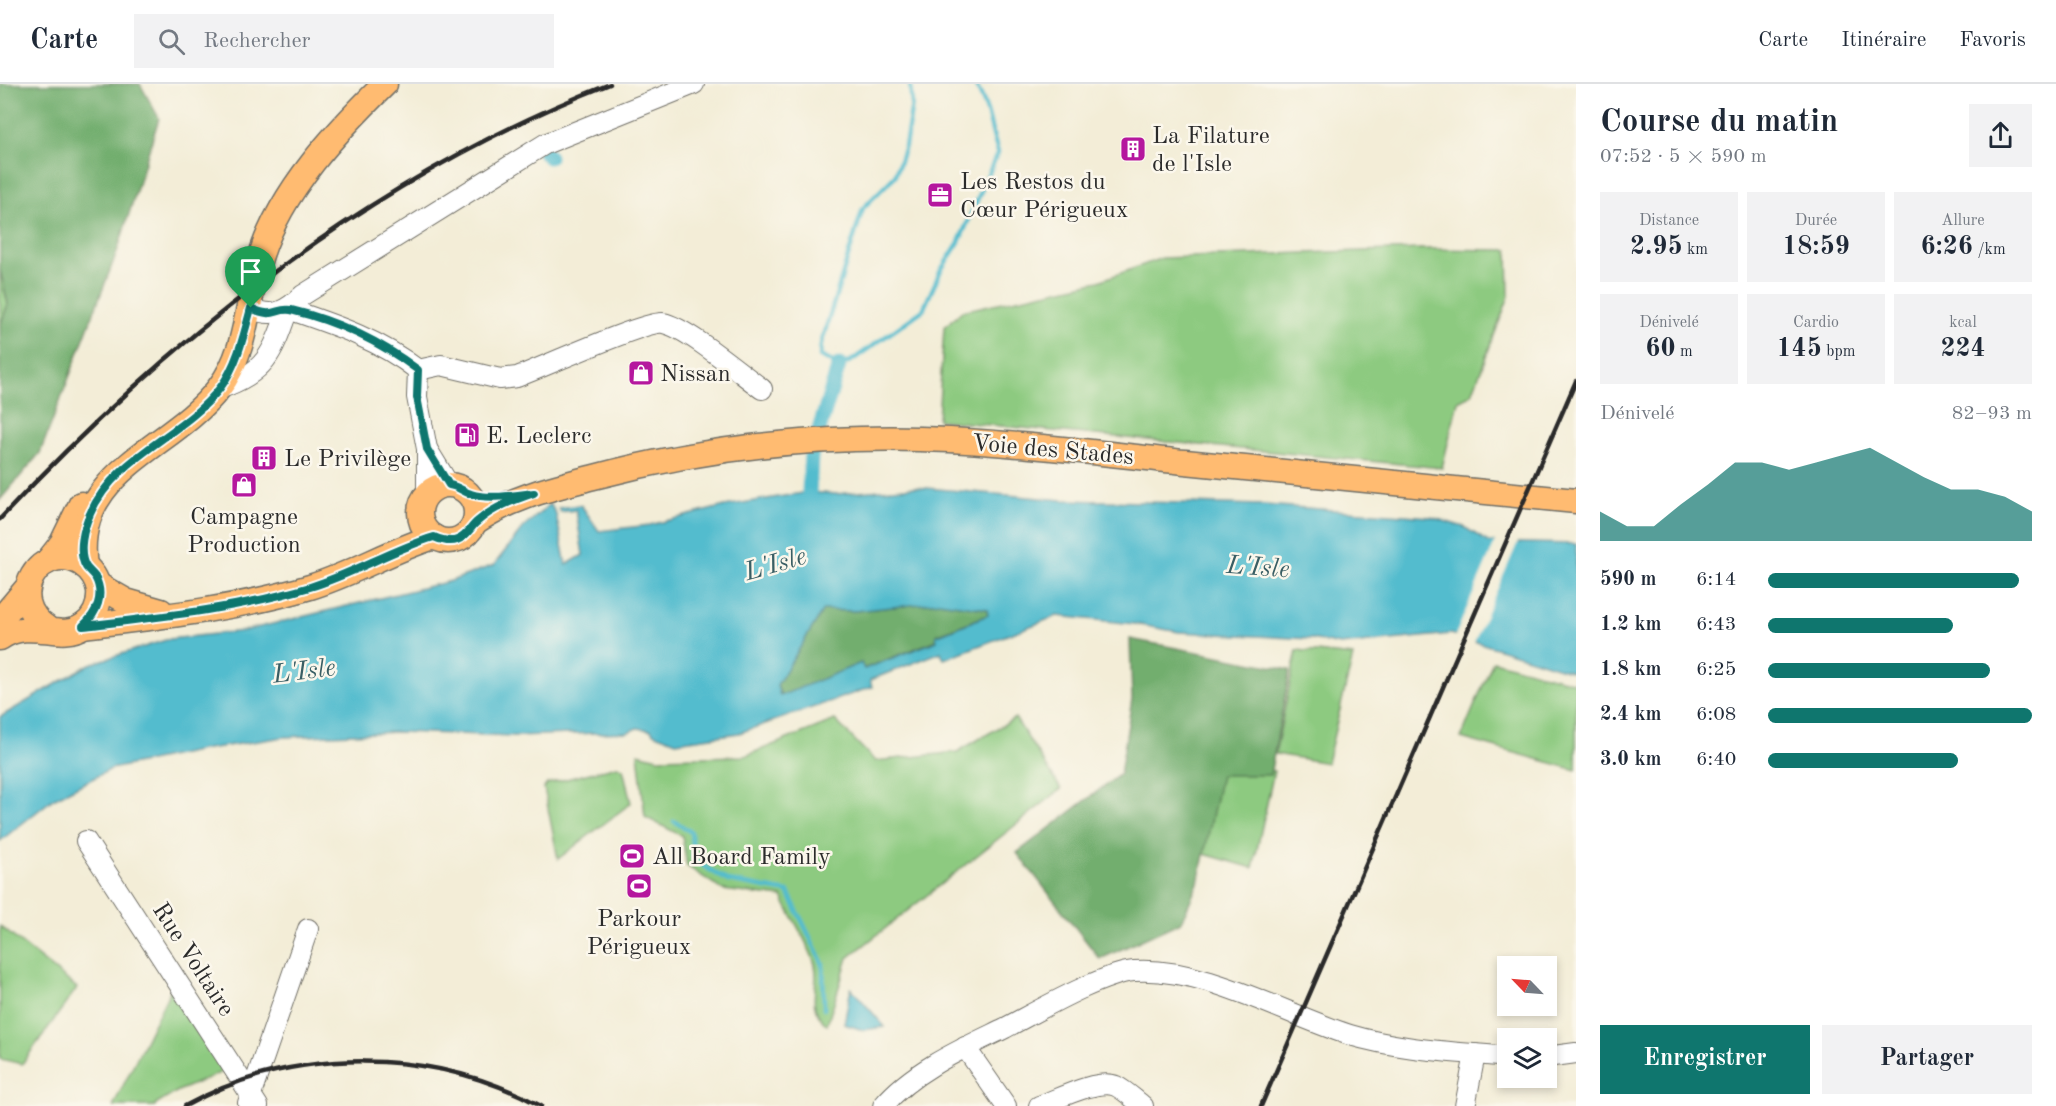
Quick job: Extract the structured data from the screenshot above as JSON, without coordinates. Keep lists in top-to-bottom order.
{
  "streets": {
    "main road": ["Voie des Stades"],
    "street": ["Rue Voltaire"]
  },
  "water": ["L'Isle"],
  "places": {
    "building": ["La Filature de l'Isle", "Le Privilège"],
    "office": ["Les Restos du Cœur Périgueux"],
    "shop": ["Nissan", "Campagne Production"],
    "fuel station": ["E. Leclerc"],
    "sports": ["All Board Family", "Parkour Périgueux"]
  },
  "north": "top left",
  "page": {
    "header": "Carte",
    "search": "Rechercher",
    "nav": ["Carte", "Itinéraire", "Favoris"],
    "heading": ["Course du matin", "07:52 · 5 × 590 m"],
    "stats": [
      ["Distance", "2.95 km"],
      ["Durée", "18:59"],
      ["Allure", "6:26 /km"],
      ["Dénivelé", "60 m"],
      ["Cardio", "145 bpm"],
      ["kcal", "224"]
    ],
    "chart": ["Dénivelé", "82–93 m"],
    "list": [
      {
        "name": "590 m",
        "note": "6:14"
      },
      {
        "name": "1.2 km",
        "note": "6:43"
      },
      {
        "name": "1.8 km",
        "note": "6:25"
      },
      {
        "name": "2.4 km",
        "note": "6:08"
      },
      {
        "name": "3.0 km",
        "note": "6:40"
      }
    ],
    "buttons": ["Enregistrer", "Partager"]
  }
}
